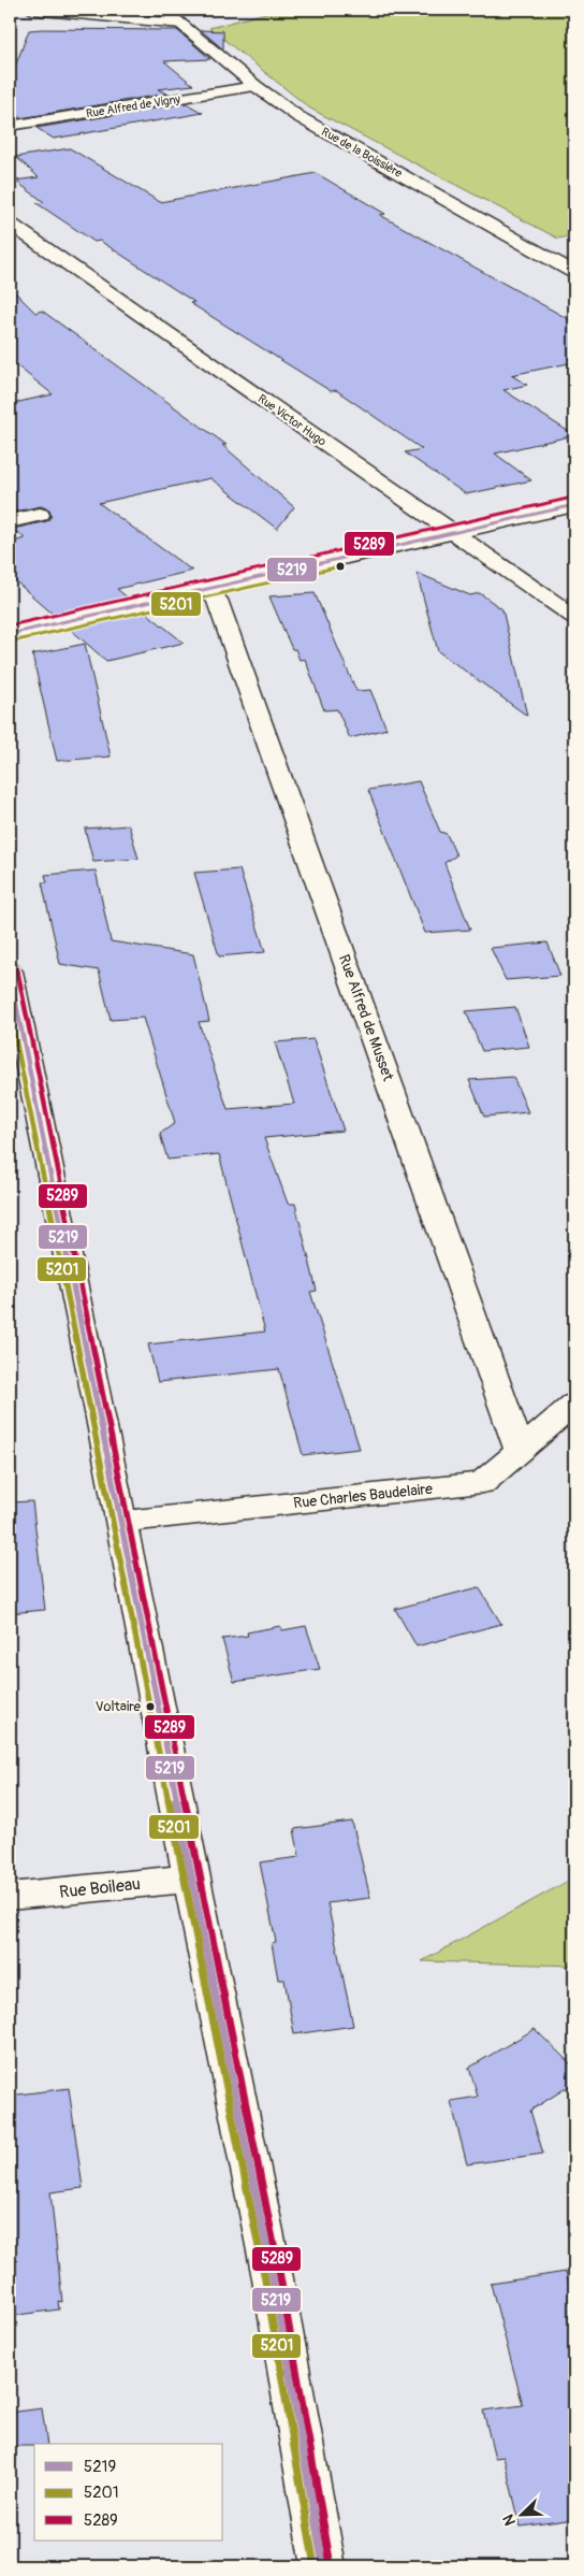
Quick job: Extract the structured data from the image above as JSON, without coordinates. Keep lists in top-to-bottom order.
{
  "streets": {
    "street": [
      "Rue Alfred de Vigny",
      "Rue de la Boissière",
      "Rue Victor Hugo",
      "Rue Alfred de Musset",
      "Rue Charles Baudelaire",
      "Rue Boileau"
    ]
  },
  "crossings": [
    ["Rue Alfred de Vigny", "Rue de la Boissière"],
    ["Rue Alfred de Musset", "Rue Charles Baudelaire"]
  ],
  "places": ["Voltaire"],
  "lines": ["transit line 5289", "transit line 5219", "transit line 5201"],
  "legend": ["5219", "5201", "5289"],
  "north": "bottom left"
}
